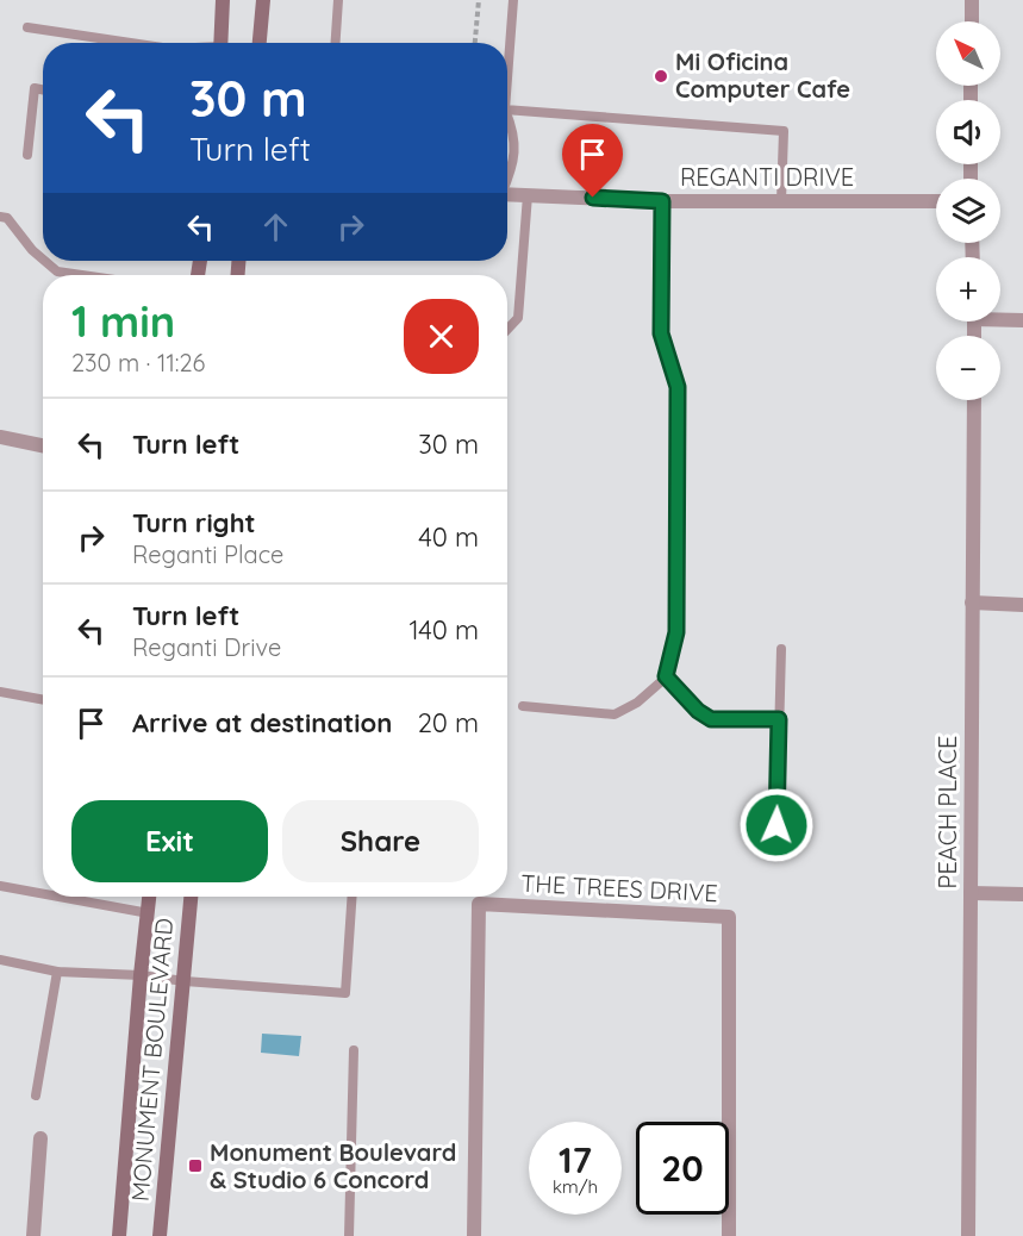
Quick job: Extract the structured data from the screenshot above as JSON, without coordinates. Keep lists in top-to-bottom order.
{
  "streets": {
    "main road": ["MONUMENT BOULEVARD"],
    "street": ["REGANTI DRIVE", "PEACH PLACE", "THE TREES DRIVE"]
  },
  "places": {
    "other": ["Mi Oficina Computer Cafe"],
    "transit": ["Monument Boulevard & Studio 6 Concord"]
  },
  "north": "top left",
  "page": {
    "map_buttons": ["+", "−"],
    "turn": ["30 m", "Turn left"],
    "heading": ["1 min", "230 m · 11:26"],
    "list": [
      {
        "name": "Turn left",
        "value": "30 m"
      },
      {
        "name": "Turn right",
        "note": "Reganti Place",
        "value": "40 m"
      },
      {
        "name": "Turn left",
        "note": "Reganti Drive",
        "value": "140 m"
      },
      {
        "name": "Arrive at destination",
        "value": "20 m"
      }
    ],
    "buttons": ["Exit", "Share"],
    "speed": "17 km/h",
    "limit": "20"
  }
}
